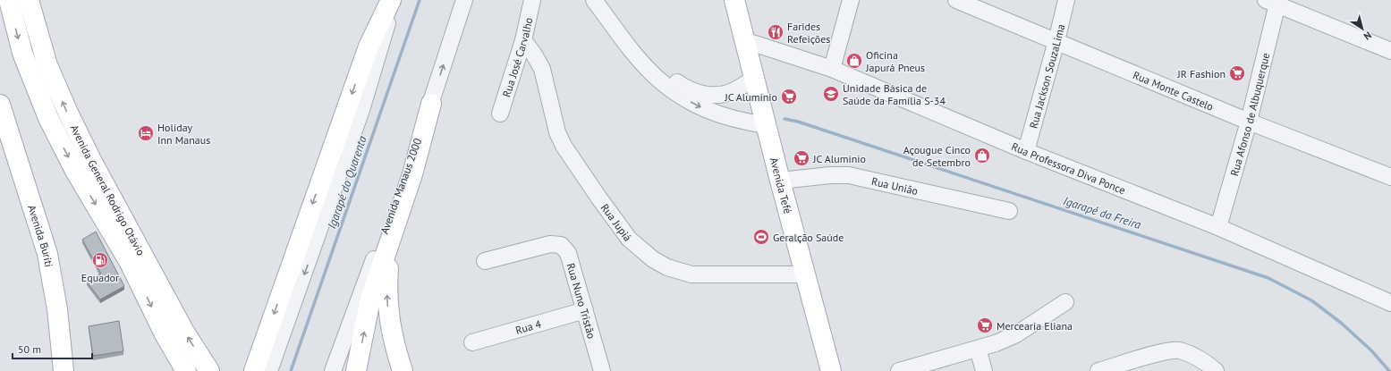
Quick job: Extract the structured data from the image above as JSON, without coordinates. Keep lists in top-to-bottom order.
{
  "streets": {
    "main road": ["Avenida Tefé", "Avenida General Rodrigo Otávio", "Avenida Buriti"],
    "street": [
      "Rua José Carvalho",
      "Rua Jackson SouzaLima",
      "Rua Monte Castelo",
      "Rua Afonso de Albuquerque",
      "Rua Professora Diva Ponce",
      "Rua União",
      "Rua Jupiá",
      "Rua Nuno Tristão",
      "Rua 4"
    ]
  },
  "crossings": [
    ["Rua José Carvalho", "Rua Jupiá"],
    ["Rua Jackson SouzaLima", "Rua Monte Castelo"],
    ["Rua Jackson SouzaLima", "Rua Professora Diva Ponce"],
    ["Rua Monte Castelo", "Rua Afonso de Albuquerque"],
    ["Rua Afonso de Albuquerque", "Rua Professora Diva Ponce"],
    ["Rua Professora Diva Ponce", "Avenida Tefé"],
    ["Rua União", "Avenida Tefé"],
    ["Avenida Tefé", "Rua Jupiá"],
    ["Rua Nuno Tristão", "Rua 4"]
  ],
  "water": ["Igarapé do Quarenta", "Igarapé da Freira"],
  "places": {
    "restaurant": ["Farides Refeições"],
    "shop": ["Oficina Japurá Pneus", "Açougue Cinco de Setembro"],
    "supermarket": [
      "JR Fashion",
      "JC Alumínio",
      "JC Aluminio",
      "Mercearia Eliana"
    ],
    "school or university": ["Unidade Básica de Saúde da Família S-34"],
    "hotel": ["Holiday Inn Manaus"],
    "sports": ["Geralção Saúde"],
    "fuel station": ["Equador"]
  },
  "scale_bar": "50 m",
  "north": "bottom right"
}
